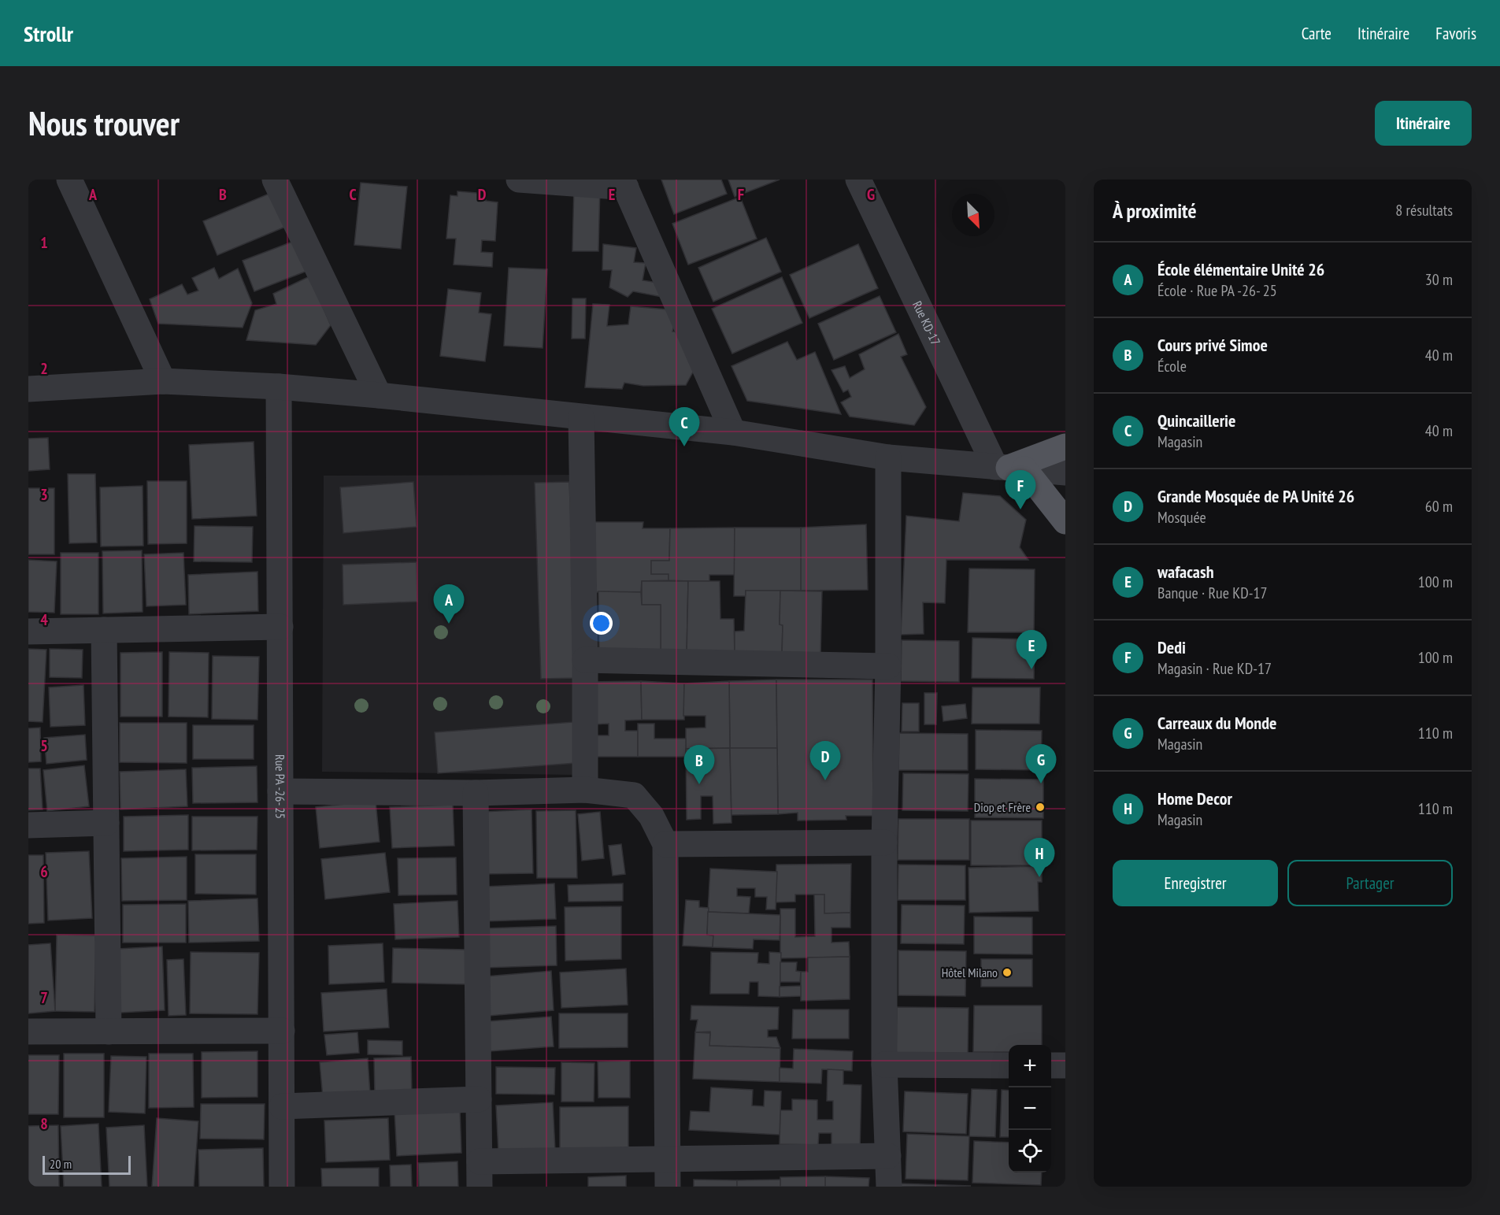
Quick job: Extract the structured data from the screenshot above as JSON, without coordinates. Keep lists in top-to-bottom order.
{
  "streets": {
    "street": ["Rue KD-17", "Rue PA -26- 25"]
  },
  "places": ["Diop et Frère", "Hôtel Milano"],
  "scale_bar": "20 m",
  "north": "bottom right",
  "page": {
    "header": "Strollr",
    "nav": ["Carte", "Itinéraire", "Favoris"],
    "buttons": [
      "Itinéraire",
      ["Enregistrer", "Partager"]
    ],
    "title": "Nous trouver",
    "heading": ["À proximité", "8 résultats"],
    "list": [
      {
        "mark": "A",
        "name": "École élémentaire Unité 26",
        "note": "École · Rue PA -26- 25",
        "value": "30 m"
      },
      {
        "mark": "B",
        "name": "Cours privé Simoe",
        "note": "École",
        "value": "40 m"
      },
      {
        "mark": "C",
        "name": "Quincaillerie",
        "note": "Magasin",
        "value": "40 m"
      },
      {
        "mark": "D",
        "name": "Grande Mosquée de PA Unité 26",
        "note": "Mosquée",
        "value": "60 m"
      },
      {
        "mark": "E",
        "name": "wafacash",
        "note": "Banque · Rue KD-17",
        "value": "100 m"
      },
      {
        "mark": "F",
        "name": "Dedi",
        "note": "Magasin · Rue KD-17",
        "value": "100 m"
      },
      {
        "mark": "G",
        "name": "Carreaux du Monde",
        "note": "Magasin",
        "value": "110 m"
      },
      {
        "mark": "H",
        "name": "Home Decor",
        "note": "Magasin",
        "value": "110 m"
      }
    ],
    "pins": [
      "C",
      "F",
      "A",
      "E",
      "D",
      "G",
      "B",
      "H"
    ],
    "map_buttons": ["+", "−"],
    "scale": "20 m"
  },
  "grid": {
    "columns": [
      "A",
      "B",
      "C",
      "D",
      "E",
      "F",
      "G"
    ],
    "rows": [
      "1",
      "2",
      "3",
      "4",
      "5",
      "6",
      "7",
      "8"
    ]
  }
}
